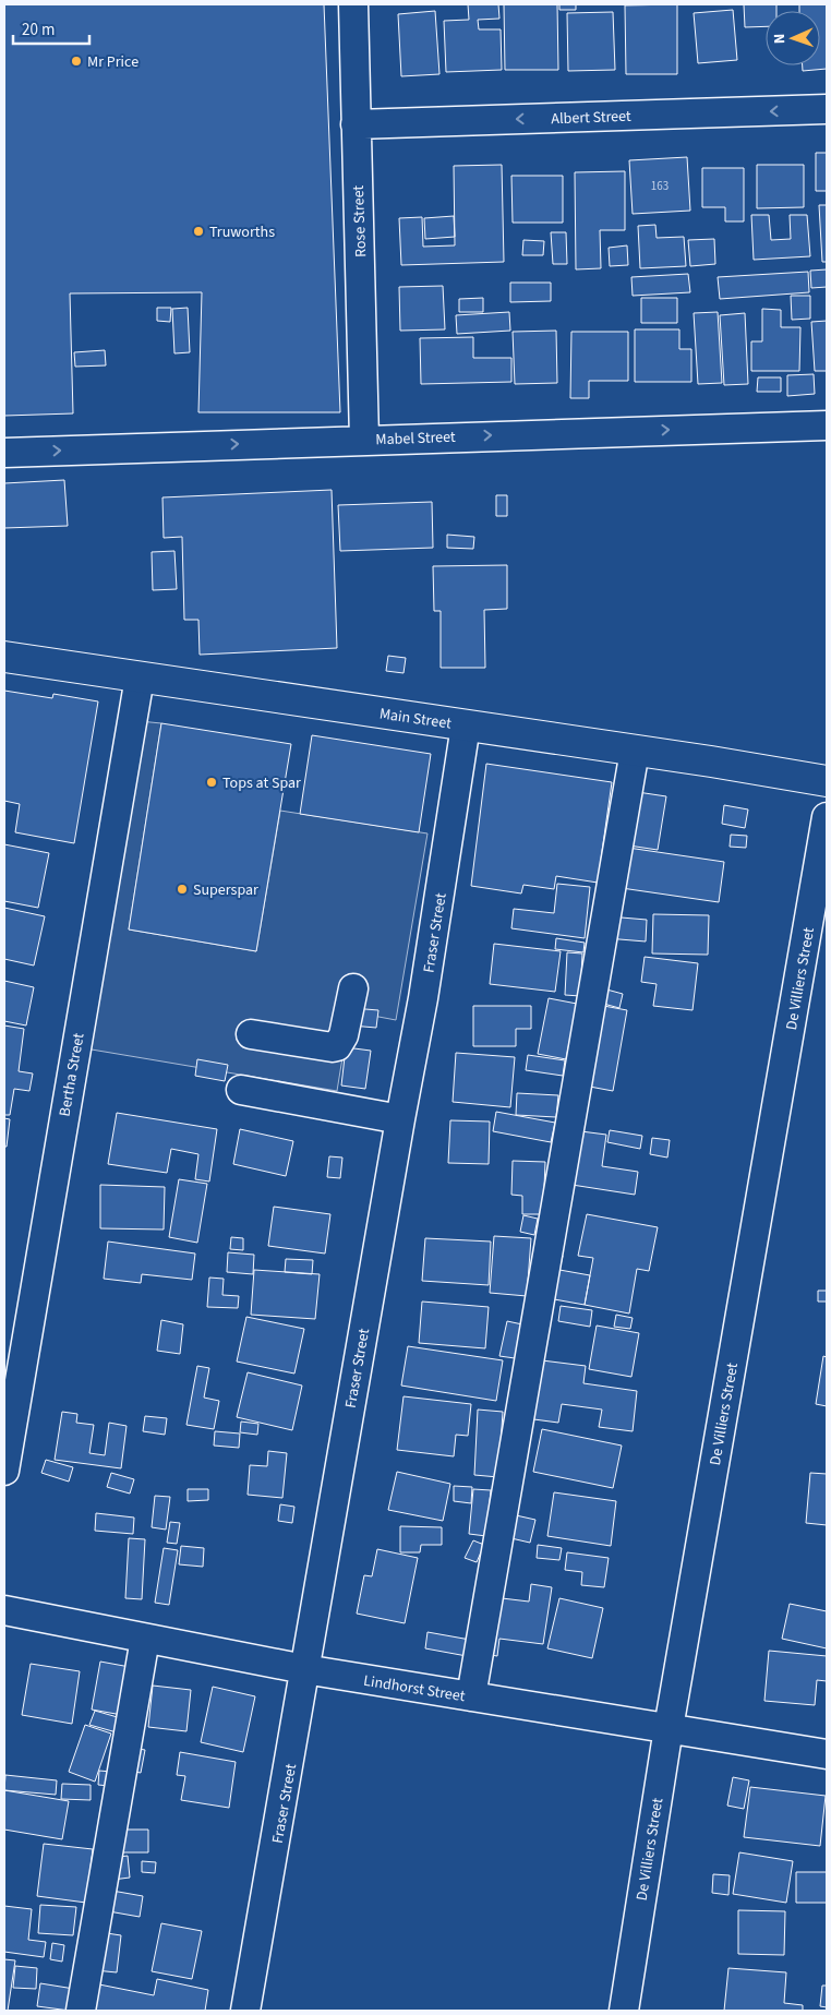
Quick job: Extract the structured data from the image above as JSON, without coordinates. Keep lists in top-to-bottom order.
{
  "streets": {
    "main road": ["Main Street"],
    "street": [
      "Albert Street",
      "Rose Street",
      "Mabel Street",
      "Fraser Street",
      "De Villiers Street",
      "Bertha Street",
      "Lindhorst Street"
    ]
  },
  "crossings": [
    ["Albert Street", "Rose Street"],
    ["Rose Street", "Mabel Street"],
    ["Main Street", "Fraser Street"],
    ["Main Street", "Bertha Street"],
    ["Fraser Street", "Lindhorst Street"],
    ["De Villiers Street", "Lindhorst Street"]
  ],
  "one_way": ["Albert Street", "Mabel Street"],
  "places": [
    "Mr Price",
    "Truworths",
    "Tops at Spar",
    "Superspar"
  ],
  "house_numbers": ["163"],
  "scale_bar": "20 m",
  "north": "left"
}
